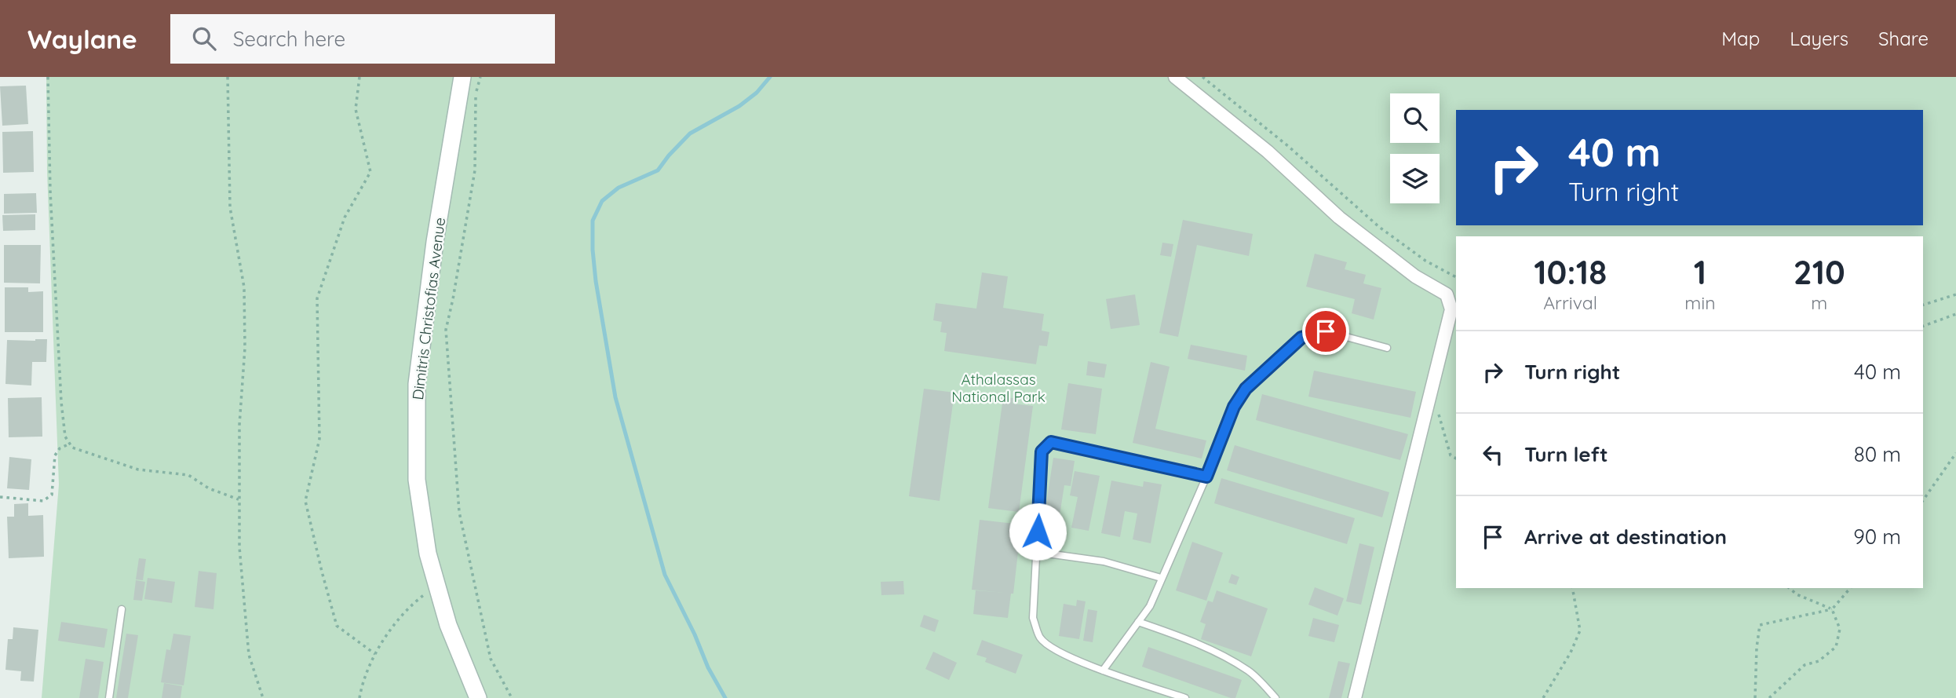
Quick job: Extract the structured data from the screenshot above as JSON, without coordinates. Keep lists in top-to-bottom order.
{
  "streets": {
    "main road": ["Dimitris Christofias Avenue"]
  },
  "parks": ["Athalassas National Park"],
  "page": {
    "header": "Waylane",
    "search": "Search here",
    "nav": ["Map", "Layers", "Share"],
    "turn": ["40 m", "Turn right"],
    "eta": [
      "10:18",
      "Arrival",
      "1",
      "min",
      "210",
      "m"
    ],
    "list": [
      {
        "name": "Turn right",
        "value": "40 m"
      },
      {
        "name": "Turn left",
        "value": "80 m"
      },
      {
        "name": "Arrive at destination",
        "value": "90 m"
      }
    ]
  }
}
